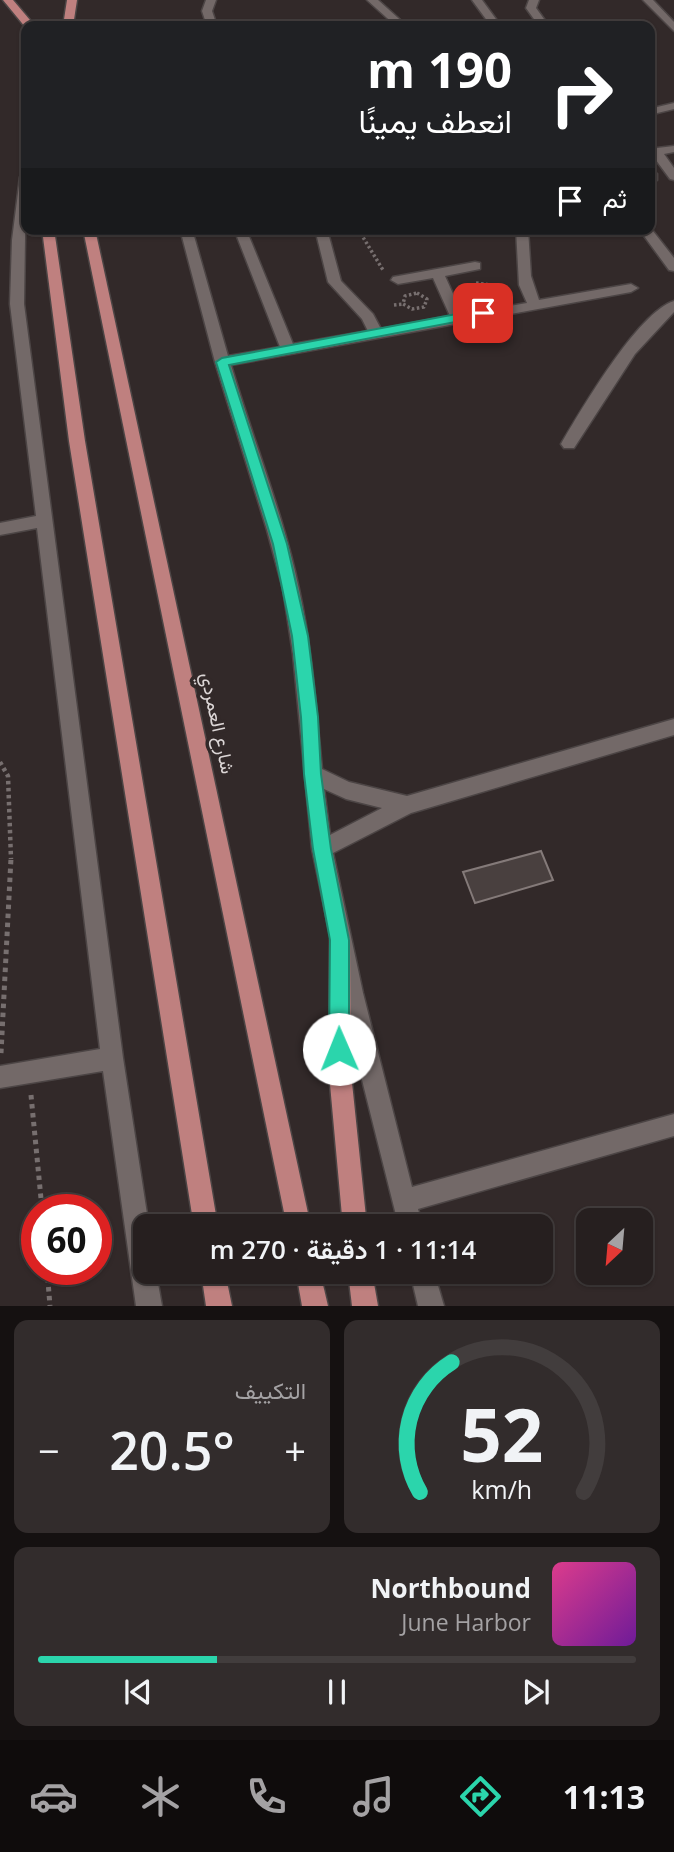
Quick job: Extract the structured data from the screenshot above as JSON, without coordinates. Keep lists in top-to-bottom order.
{
  "streets": {
    "main road": ["شارع العمردي"]
  },
  "north": "bottom left",
  "page": {
    "turn": ["190 m", "انعطف يمينًا"],
    "then": "ثم",
    "limit": "60",
    "trip": "11:14 · 1 دقيقة · 270 m",
    "tile": "التكييف",
    "heat": ["−", "20.5°", "+"],
    "song": ["Northbound", "June Harbor"],
    "tabs": "11:13",
    "gauge": ["52", "km/h"]
  }
}
